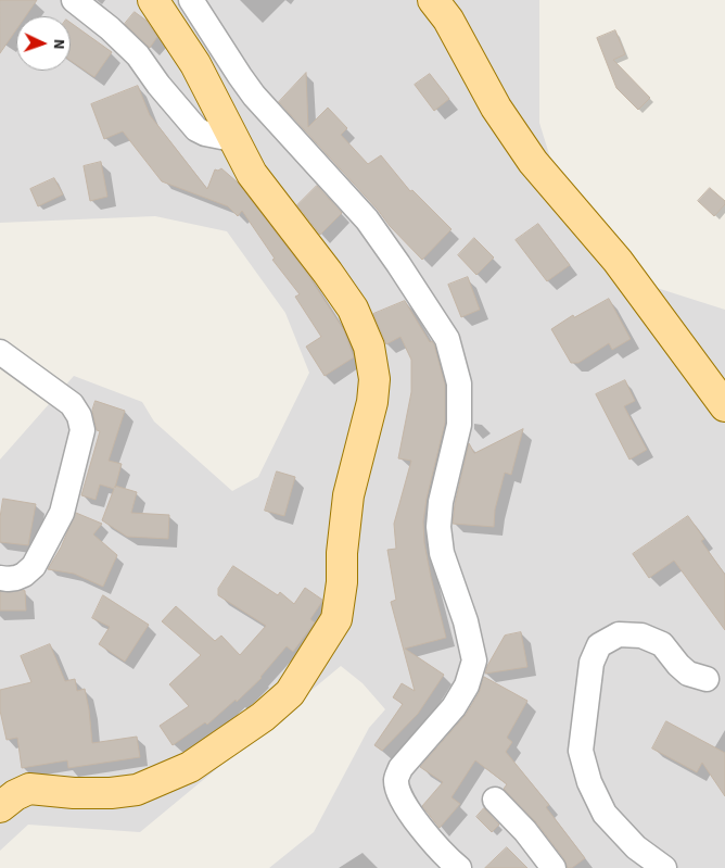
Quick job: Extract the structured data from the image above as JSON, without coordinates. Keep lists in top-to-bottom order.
{
  "north": "right"
}
